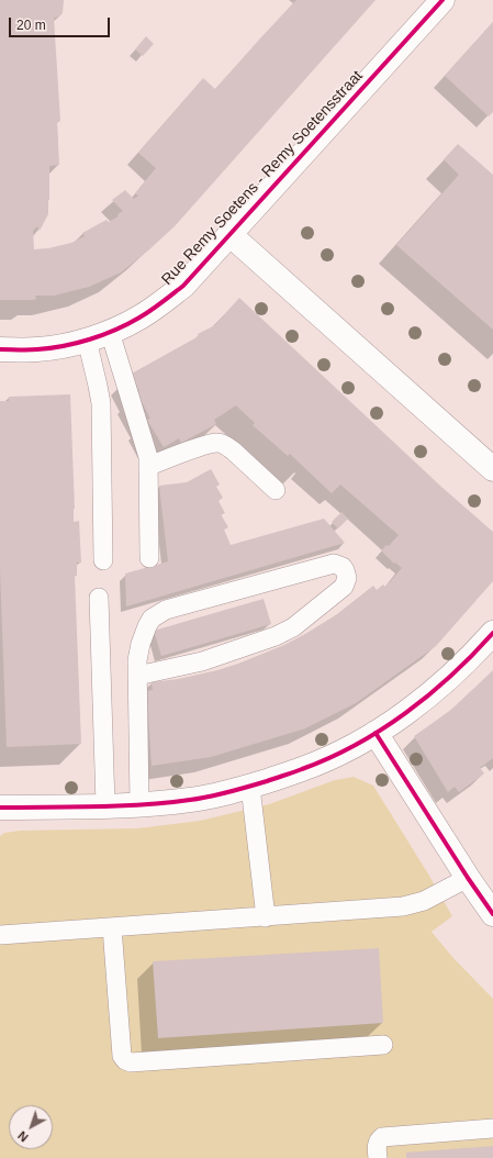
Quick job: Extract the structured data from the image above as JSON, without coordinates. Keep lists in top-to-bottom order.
{
  "streets": {
    "street": ["Rue Remy Soetens - Remy Soetensstraat"]
  },
  "scale_bar": "20 m",
  "north": "bottom left"
}
